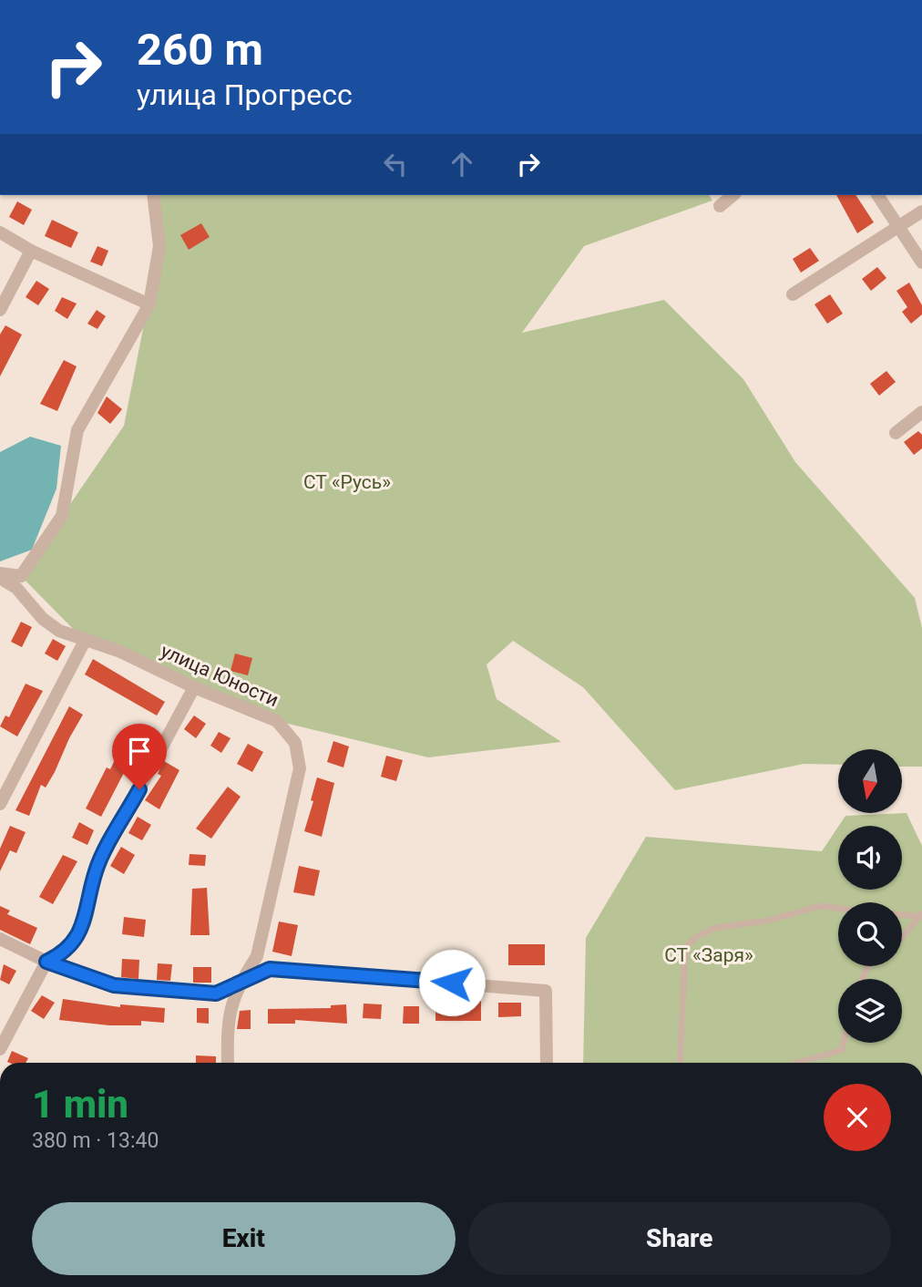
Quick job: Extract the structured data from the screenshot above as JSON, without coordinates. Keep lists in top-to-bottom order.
{
  "streets": {
    "street": ["улица Юности"]
  },
  "parks": ["СТ «Русь»", "СТ «Заря»"],
  "north": "bottom",
  "page": {
    "turn": ["260 m", "улица Прогресс"],
    "heading": ["1 min", "380 m · 13:40"],
    "buttons": ["Exit", "Share"]
  }
}
